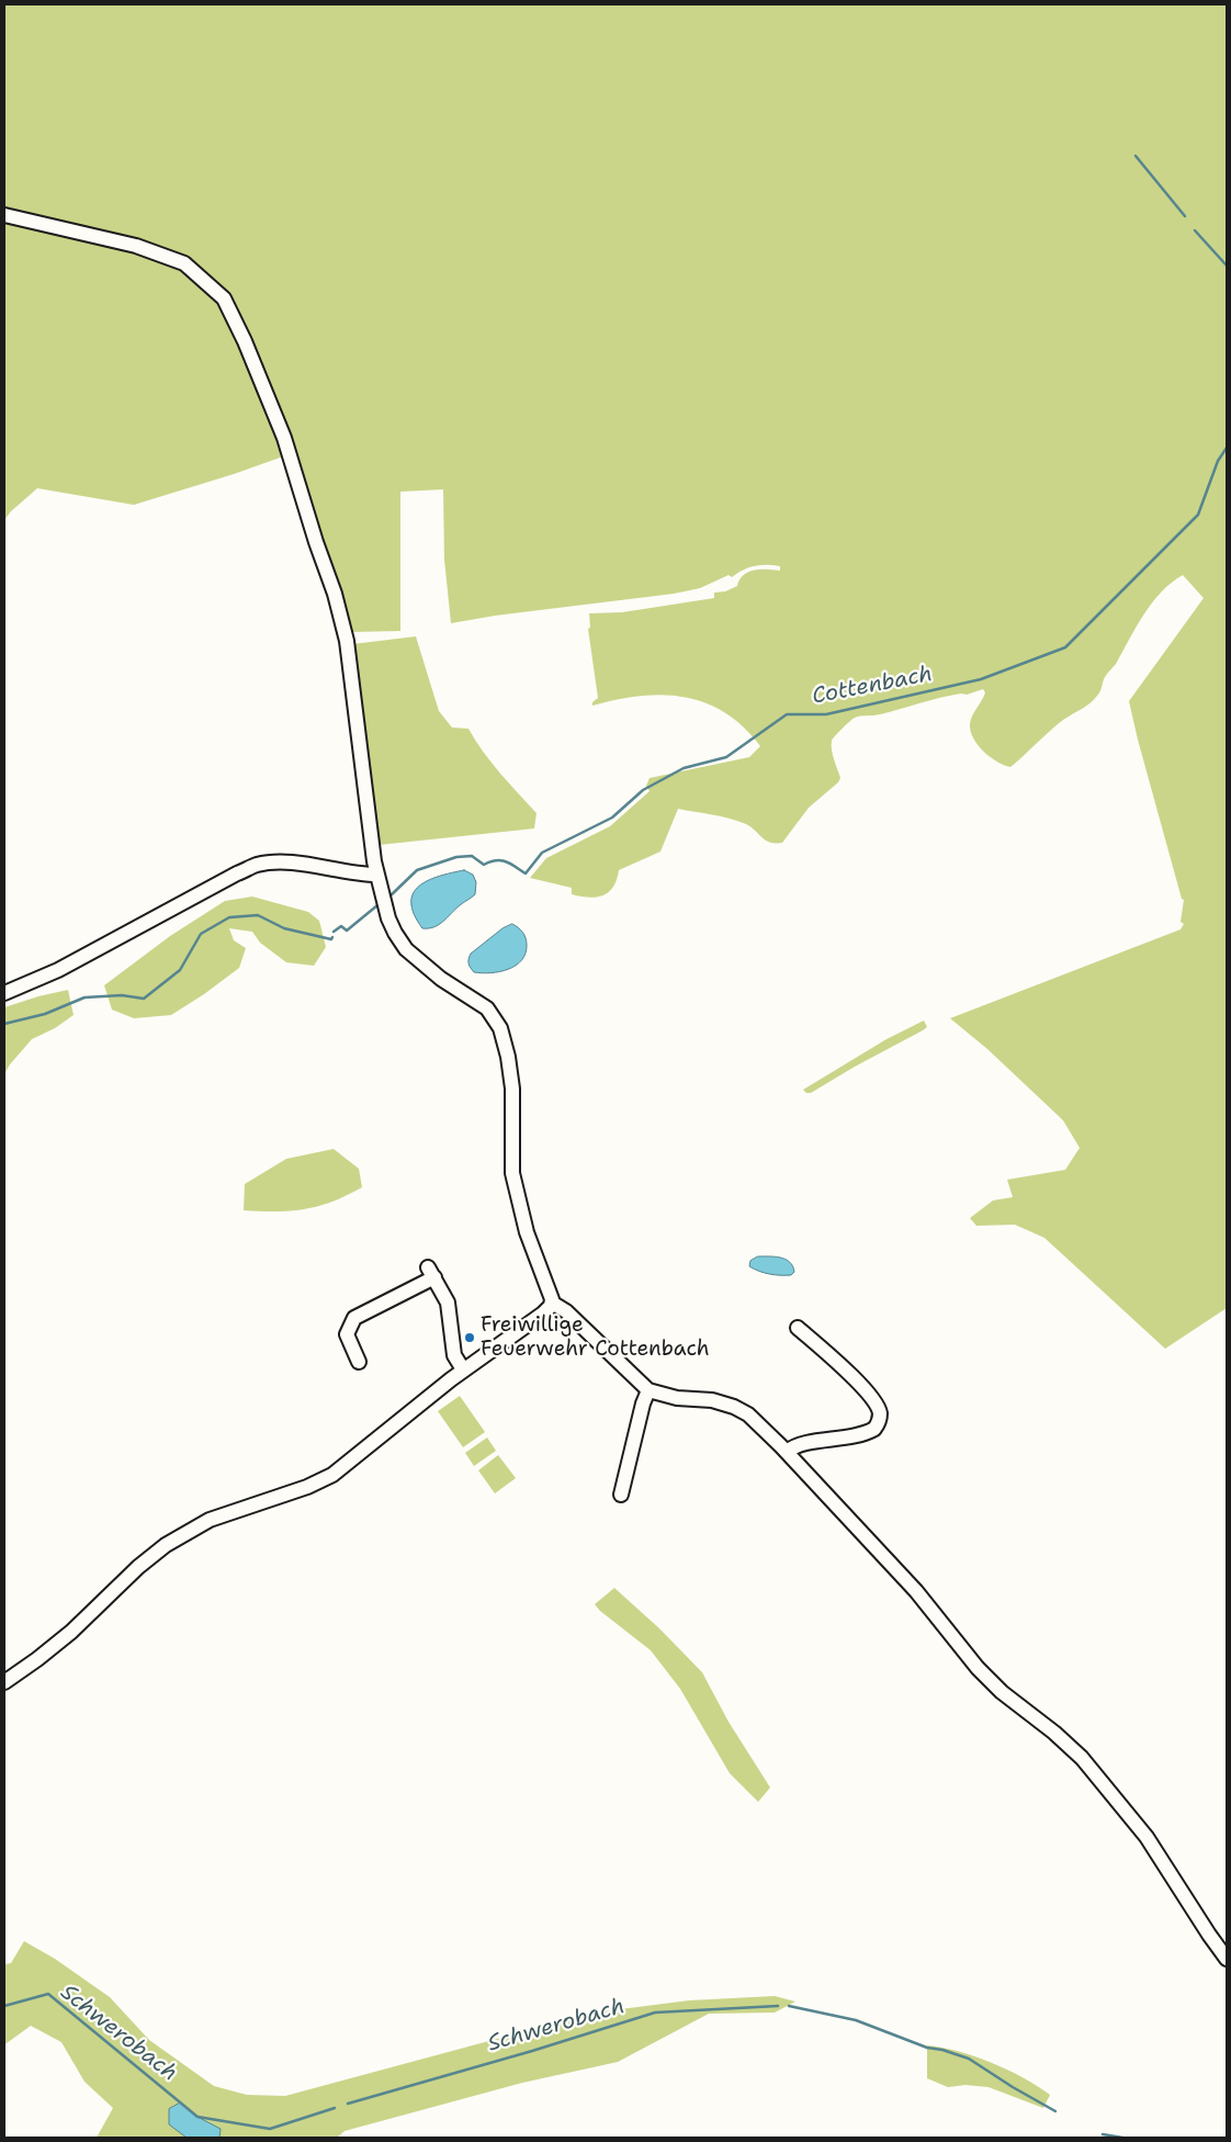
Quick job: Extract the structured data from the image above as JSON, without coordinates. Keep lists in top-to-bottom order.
{
  "water": ["Cottenbach", "Schwerobach"],
  "places": ["Freiwillige Feuerwehr Cottenbach"]
}
